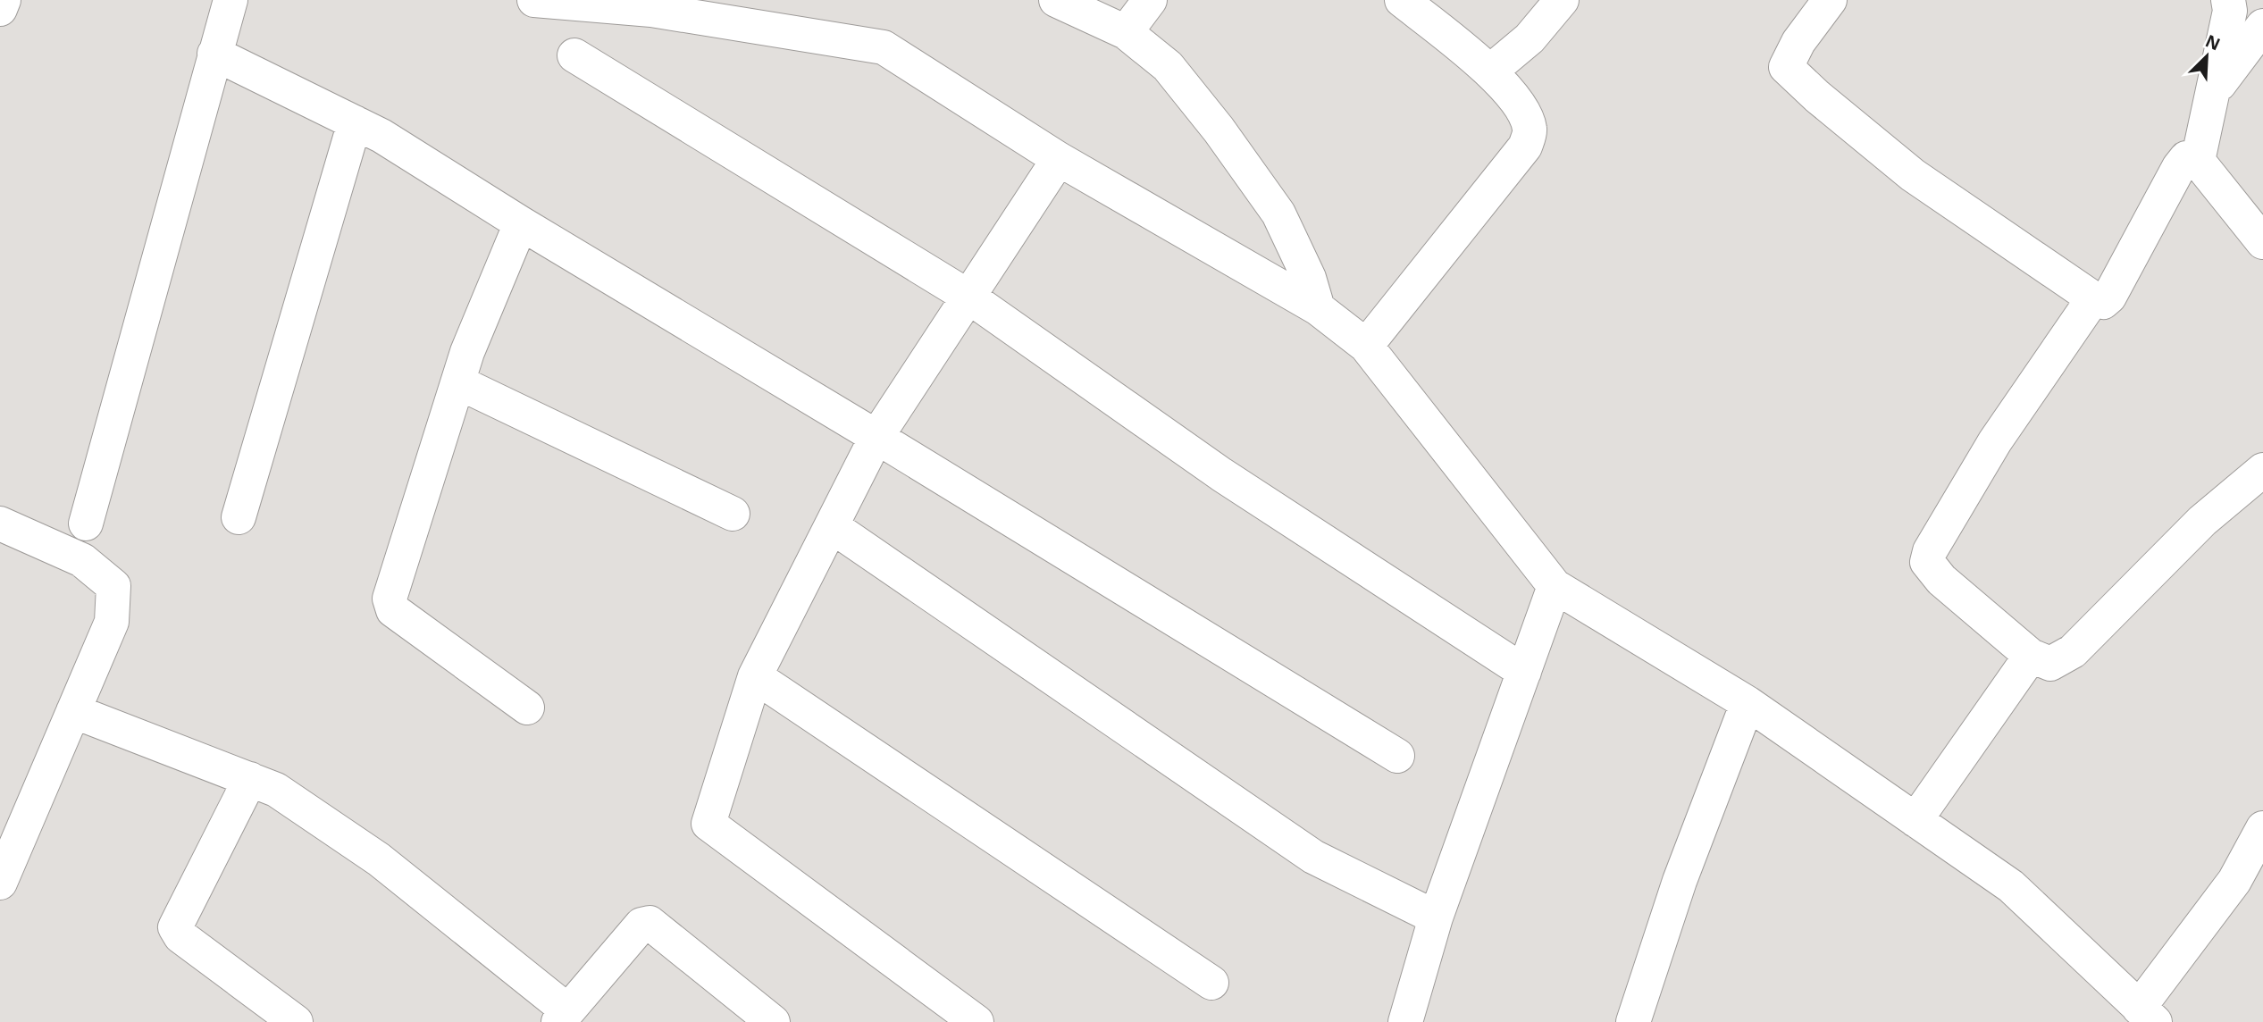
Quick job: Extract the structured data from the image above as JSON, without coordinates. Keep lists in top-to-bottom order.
{
  "north": "top right"
}
